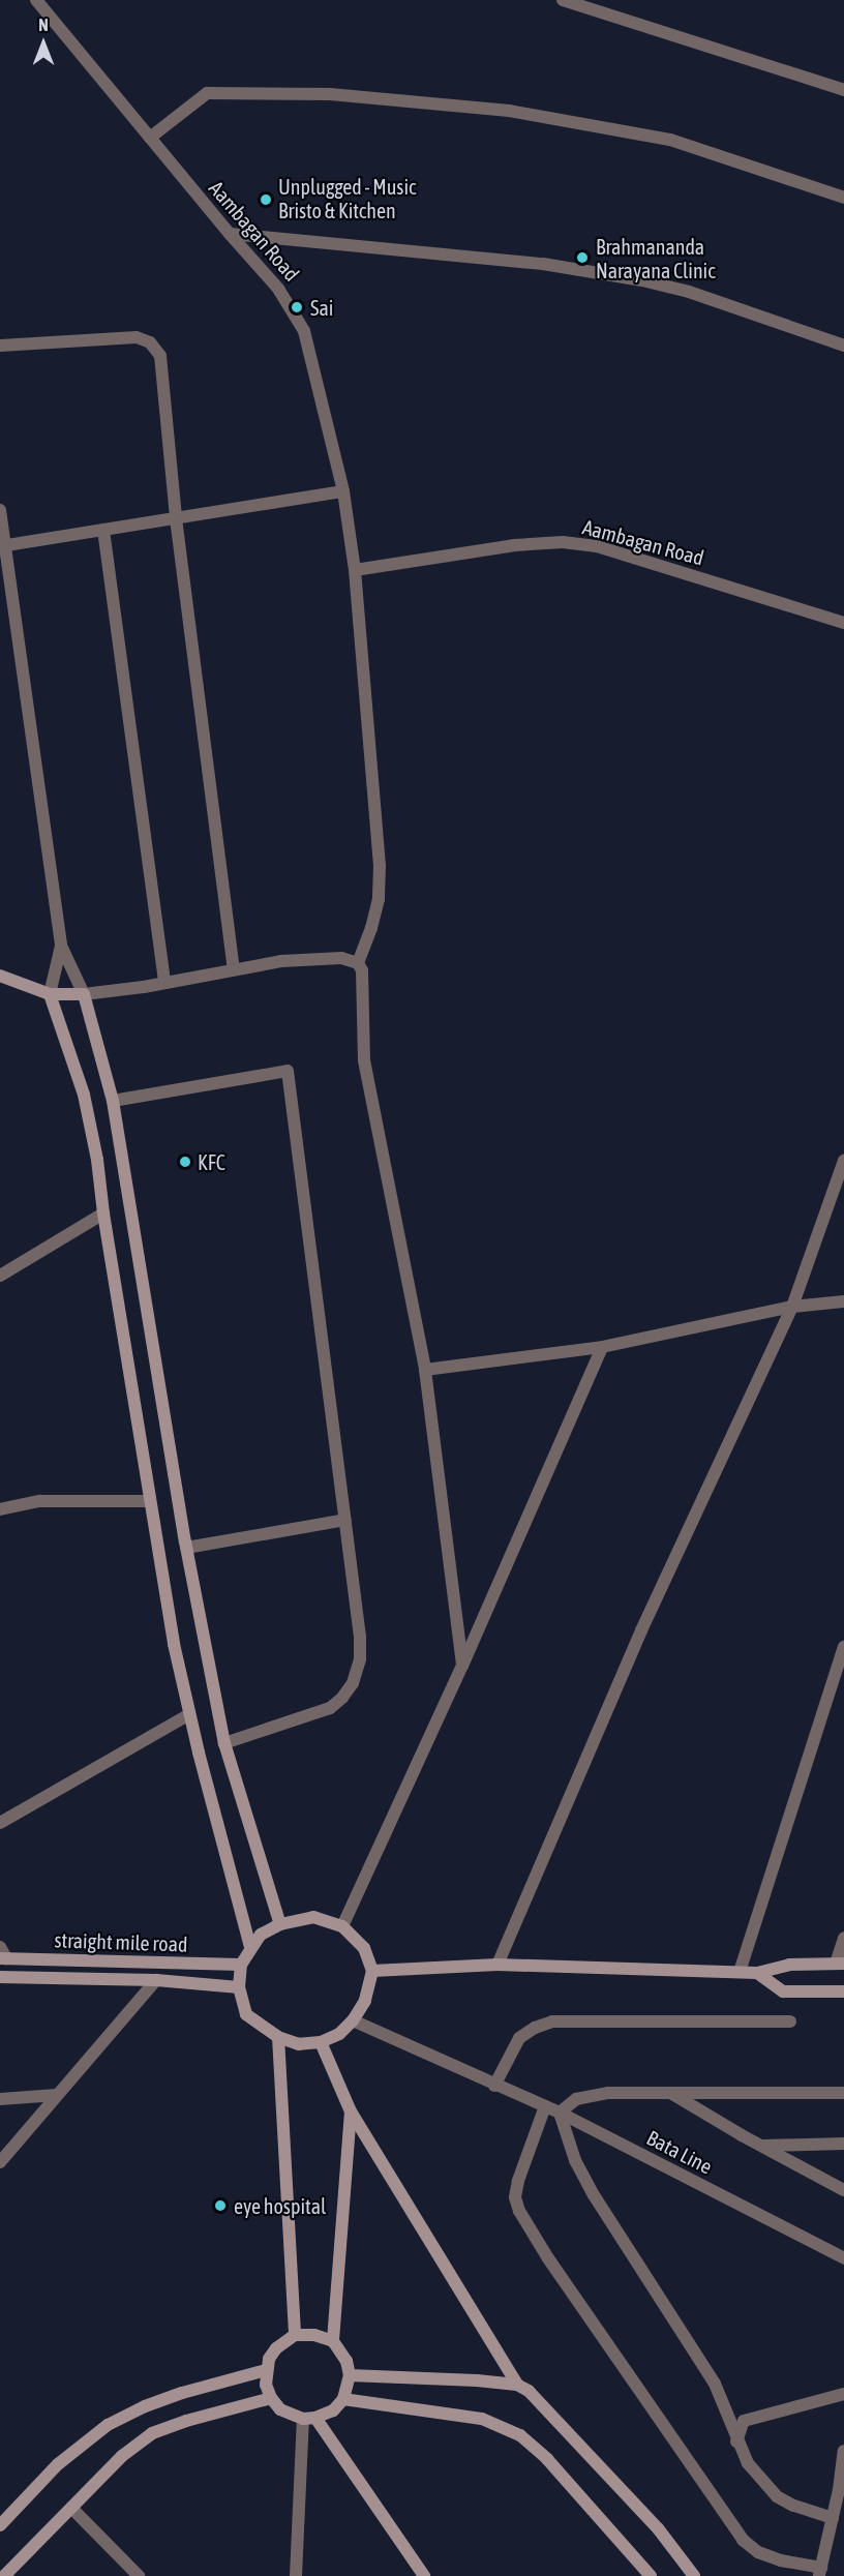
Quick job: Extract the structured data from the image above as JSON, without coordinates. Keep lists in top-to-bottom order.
{
  "streets": {
    "main road": ["straight mile road"],
    "street": ["Aambagan Road", "Bata Line"]
  },
  "crossings": [
    ["straight mile road", "Bata Line"]
  ],
  "places": [
    "Unplugged - Music Bristo & Kitchen",
    "Brahmananda Narayana Clinic",
    "Sai",
    "KFC",
    "eye hospital"
  ],
  "north": "top"
}
